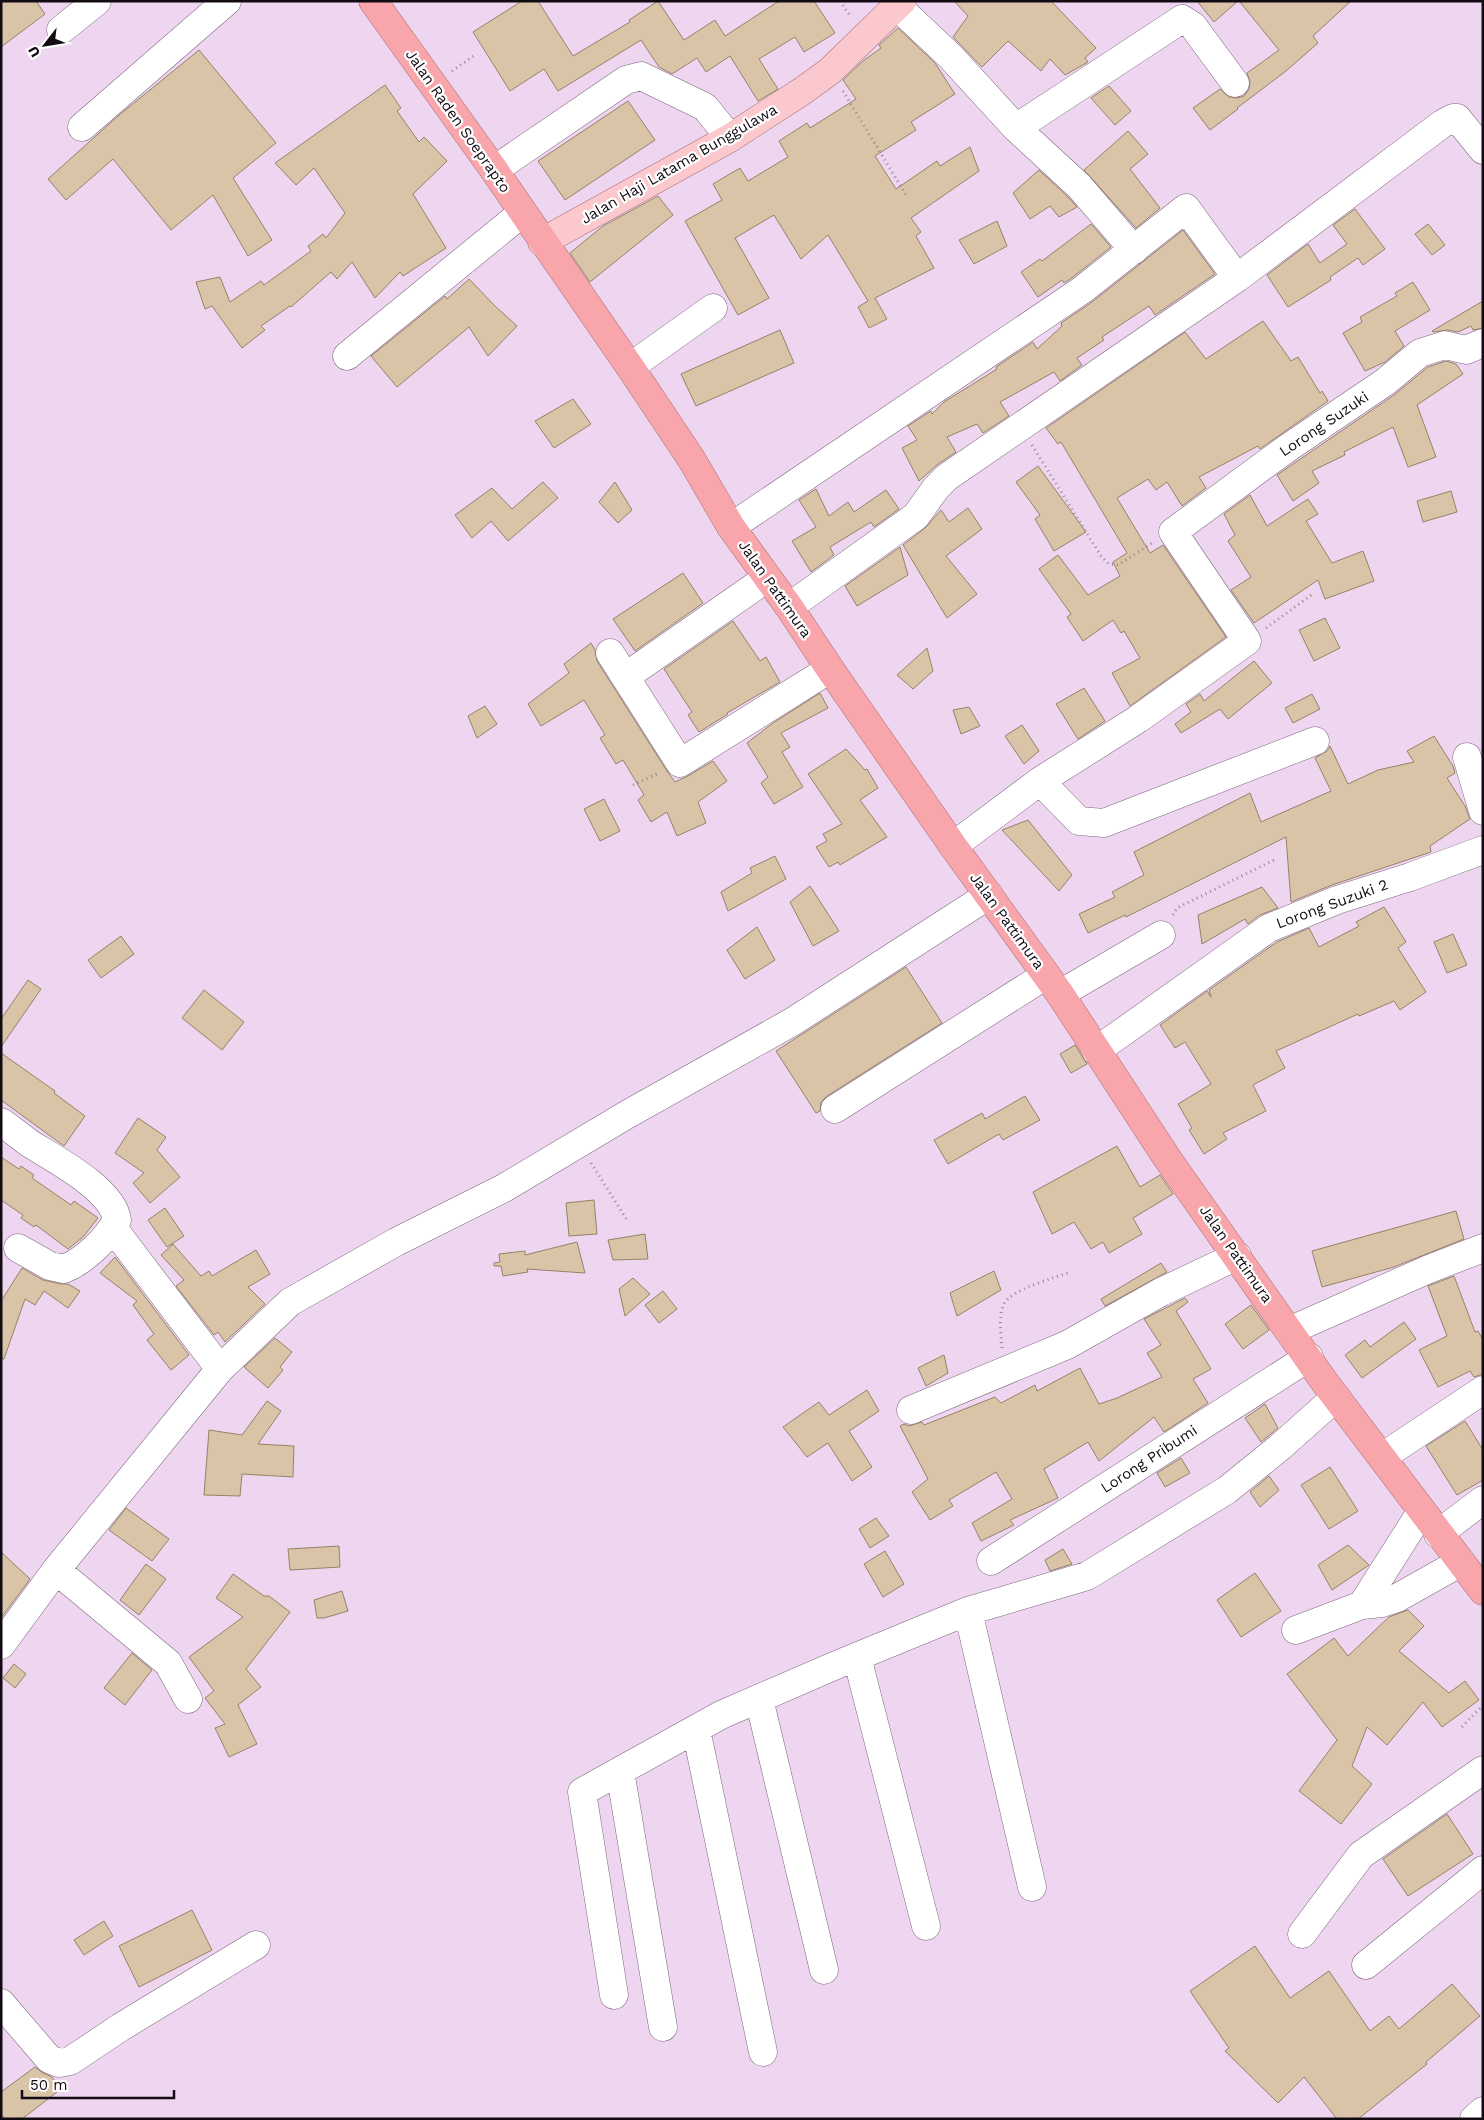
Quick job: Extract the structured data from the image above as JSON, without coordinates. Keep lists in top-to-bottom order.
{
  "streets": {
    "highway": ["Jalan Raden Soeprapto", "Jalan Pattimura"],
    "main road": ["Jalan Haji Latama Bunggulawa"],
    "street": ["Lorong Suzuki", "Lorong Suzuki 2", "Lorong Pribumi"]
  },
  "crossings": [
    ["Jalan Raden Soeprapto", "Jalan Haji Latama Bunggulawa"],
    ["Jalan Raden Soeprapto", "Jalan Pattimura"],
    ["Jalan Haji Latama Bunggulawa", "Jalan Pattimura"],
    ["Jalan Pattimura", "Lorong Suzuki 2"],
    ["Jalan Pattimura", "Lorong Pribumi"]
  ],
  "scale_bar": "50 m",
  "north": "bottom left"
}
